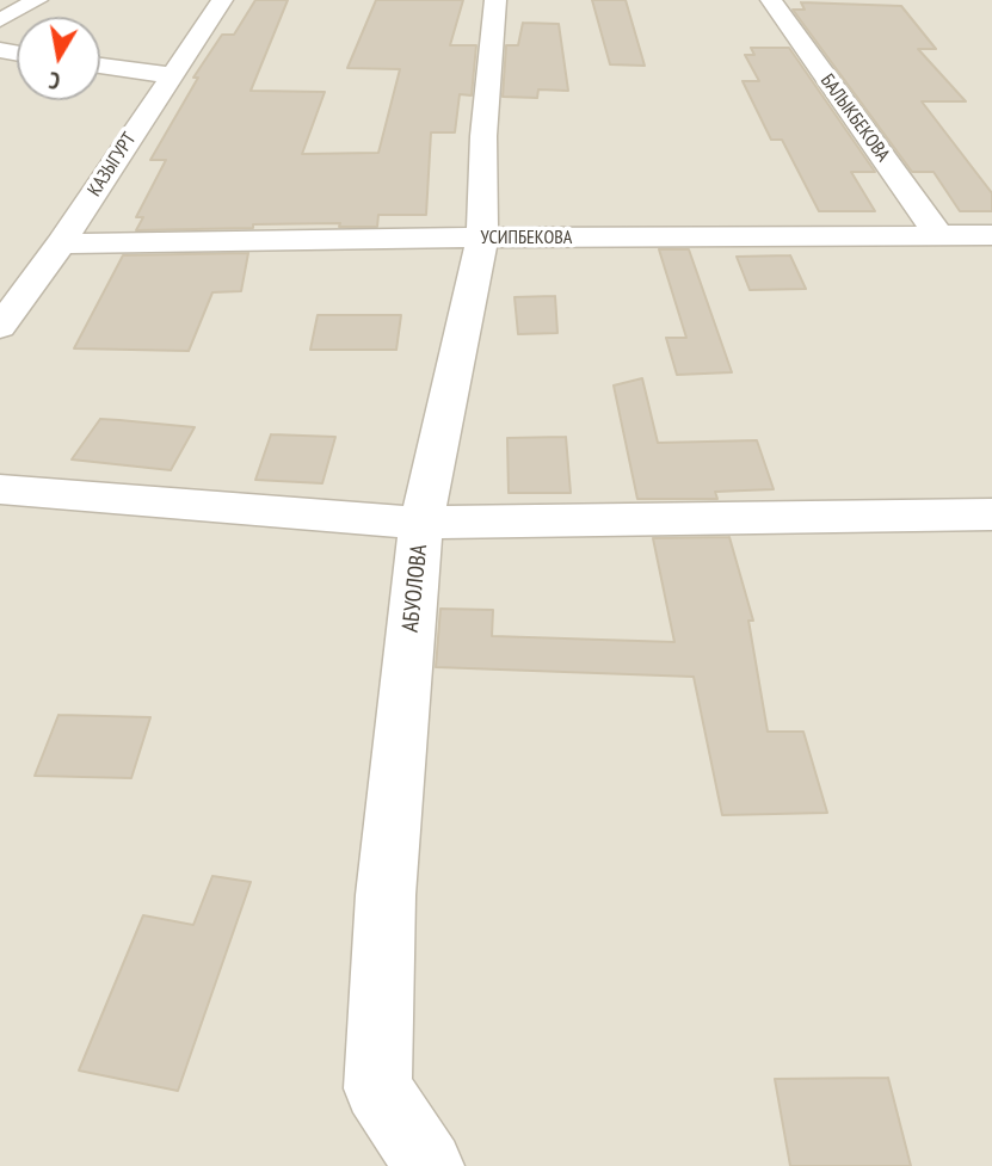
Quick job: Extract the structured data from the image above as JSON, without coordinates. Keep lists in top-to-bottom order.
{
  "streets": {
    "street": [
      "БАЛЫКБЕКОВА",
      "КАЗЫГУРТ",
      "УСИПБЕКОВА",
      "АБУОЛОВА"
    ]
  },
  "crossings": [
    ["БАЛЫКБЕКОВА", "УСИПБЕКОВА"],
    ["КАЗЫГУРТ", "УСИПБЕКОВА"],
    ["УСИПБЕКОВА", "АБУОЛОВА"]
  ],
  "north": "bottom"
}
